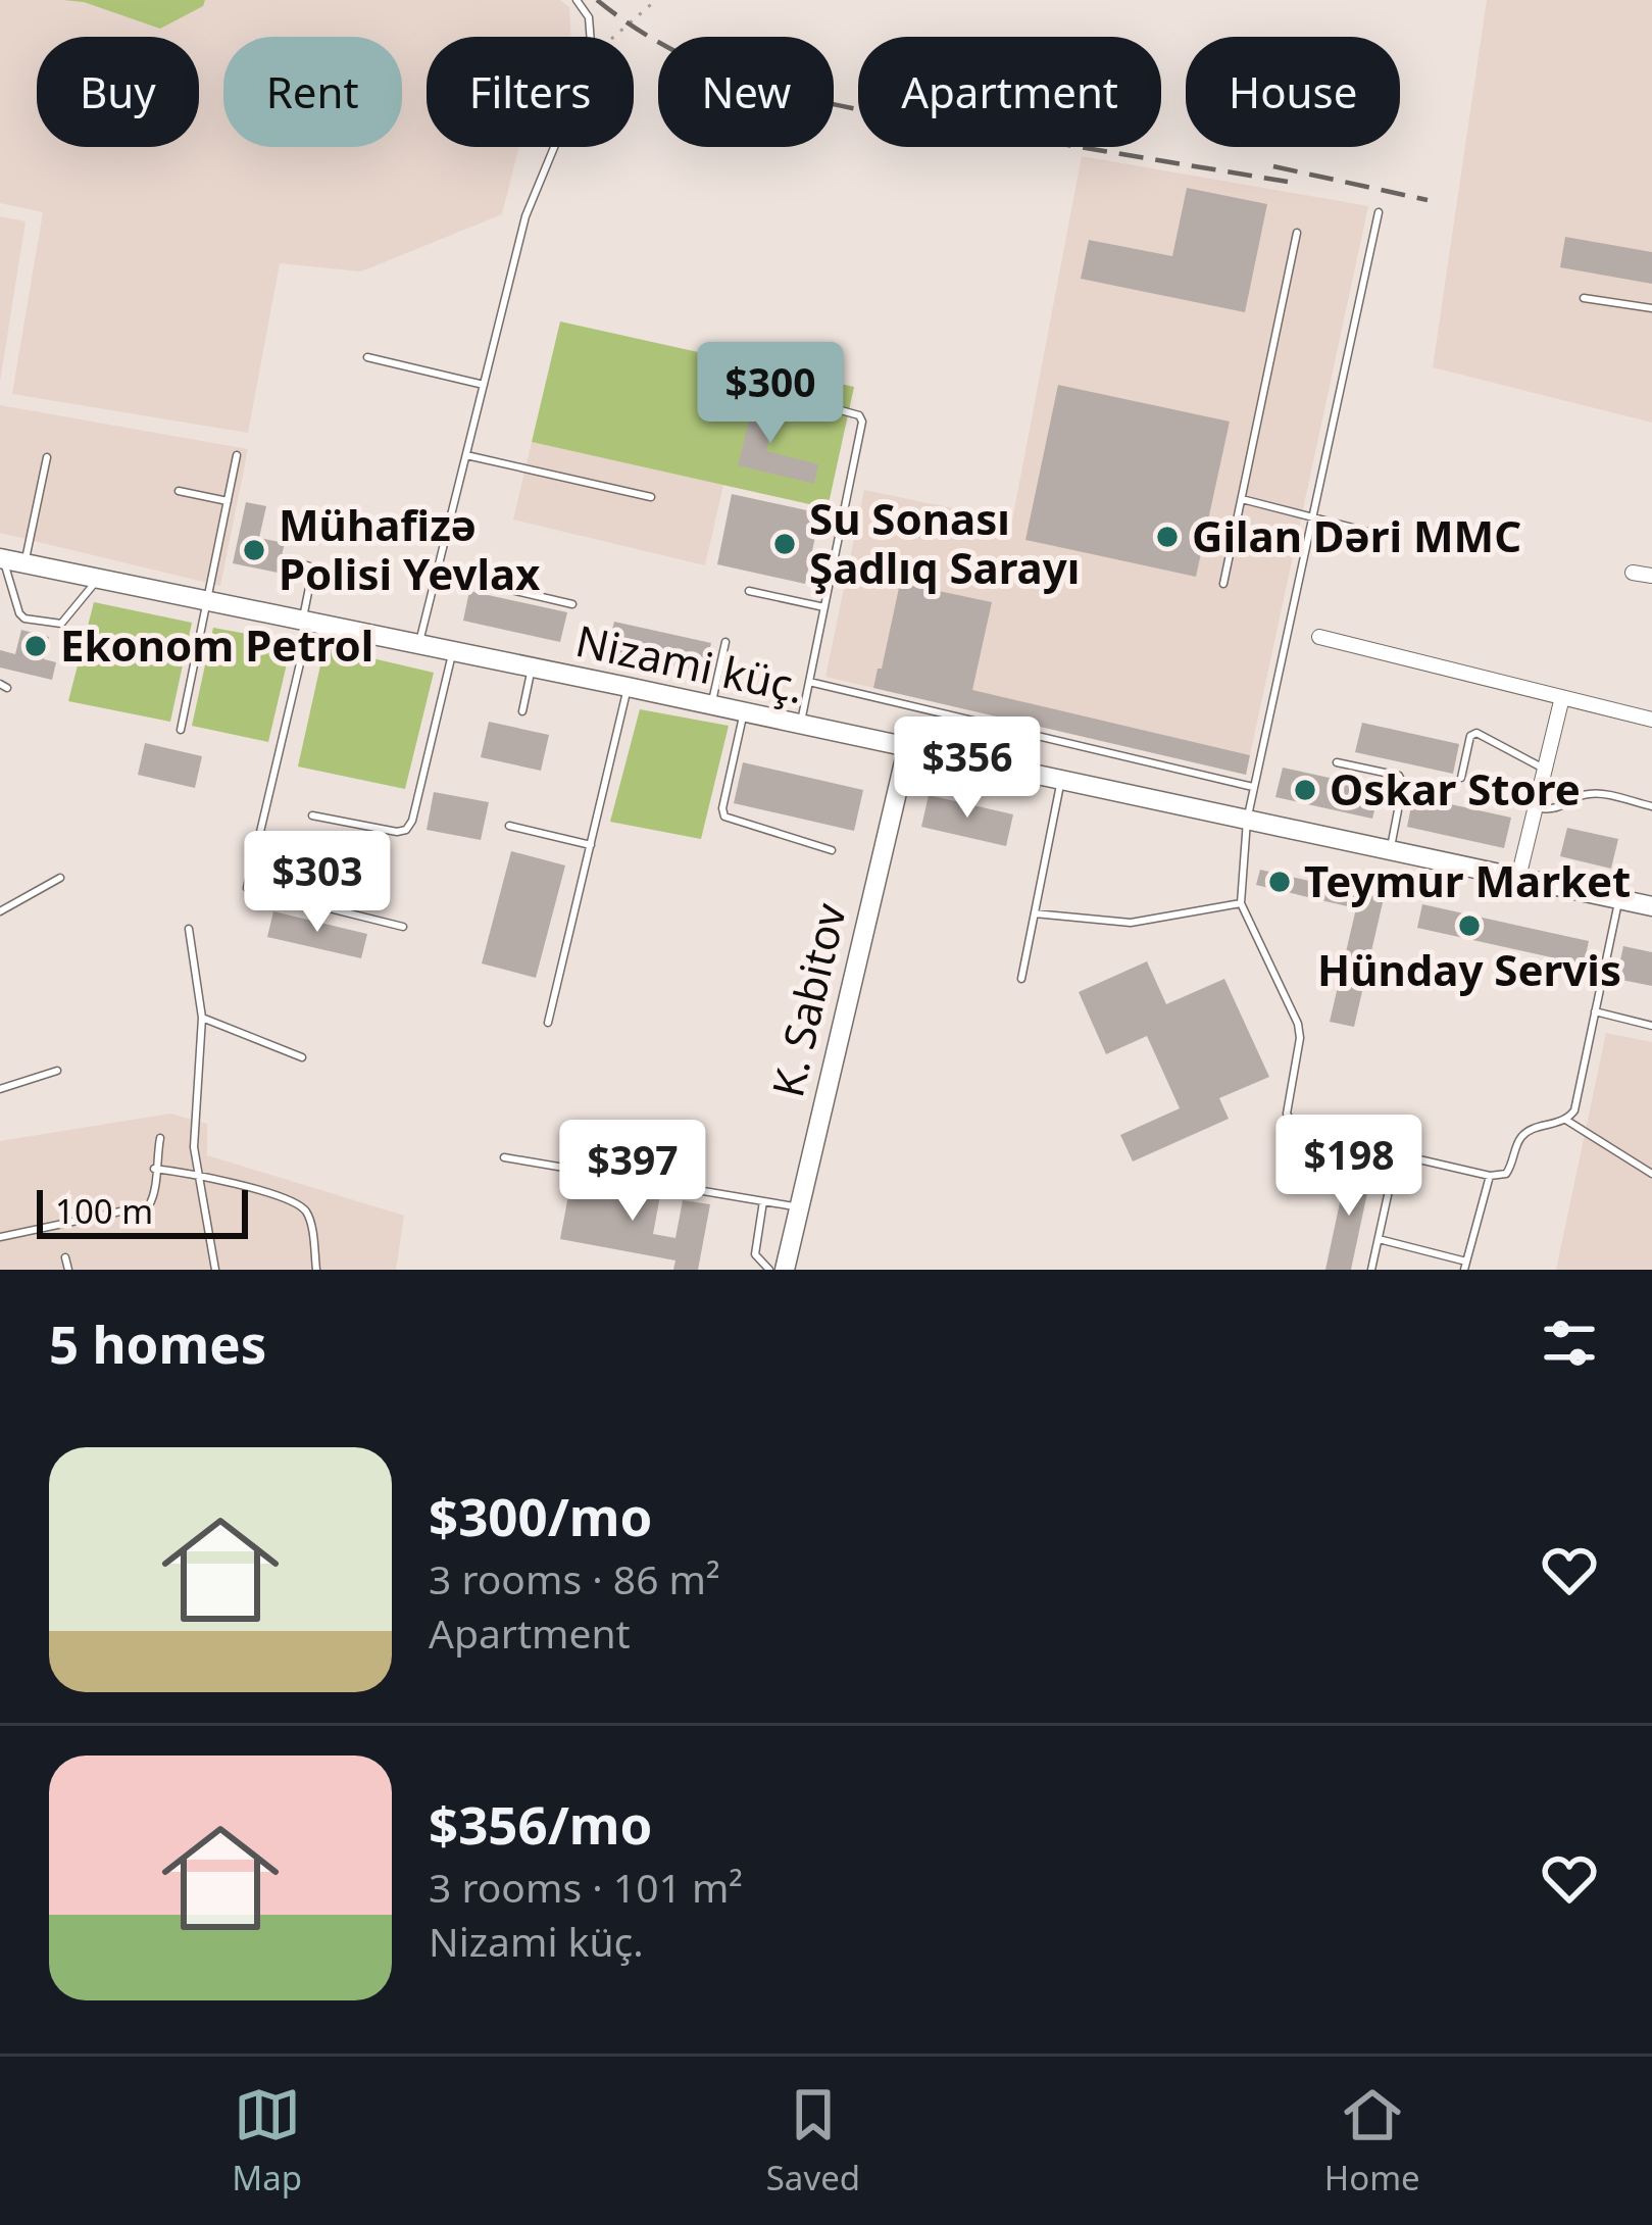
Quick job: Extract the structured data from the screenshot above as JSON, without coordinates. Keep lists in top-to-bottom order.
{
  "streets": {
    "main road": ["Nizami küç.", "K. Sabitov"]
  },
  "crossings": [
    ["Nizami küç.", "K. Sabitov"]
  ],
  "places": [
    "Gilan Dəri MMC",
    "Su Sonası Şadlıq Sarayı",
    "Mühafizə Polisi Yevlax",
    "Ekonom Petrol",
    "Oskar Store",
    "Teymur Market",
    "Hünday Servis"
  ],
  "scale_bar": "100 m",
  "page": {
    "chip": [
      "Buy",
      "Rent",
      "Filters",
      "New",
      "Apartment",
      "House"
    ],
    "price": [
      "$300",
      "$356",
      "$303",
      "$198",
      "$397"
    ],
    "scale": "100 m",
    "heading": "5 homes",
    "list": [
      {
        "name": "$300/mo",
        "note": "3 rooms · 86 m² · Apartment"
      },
      {
        "name": "$356/mo",
        "note": "3 rooms · 101 m² · Nizami küç."
      }
    ],
    "tabs": ["Map", "Saved", "Home"]
  }
}
